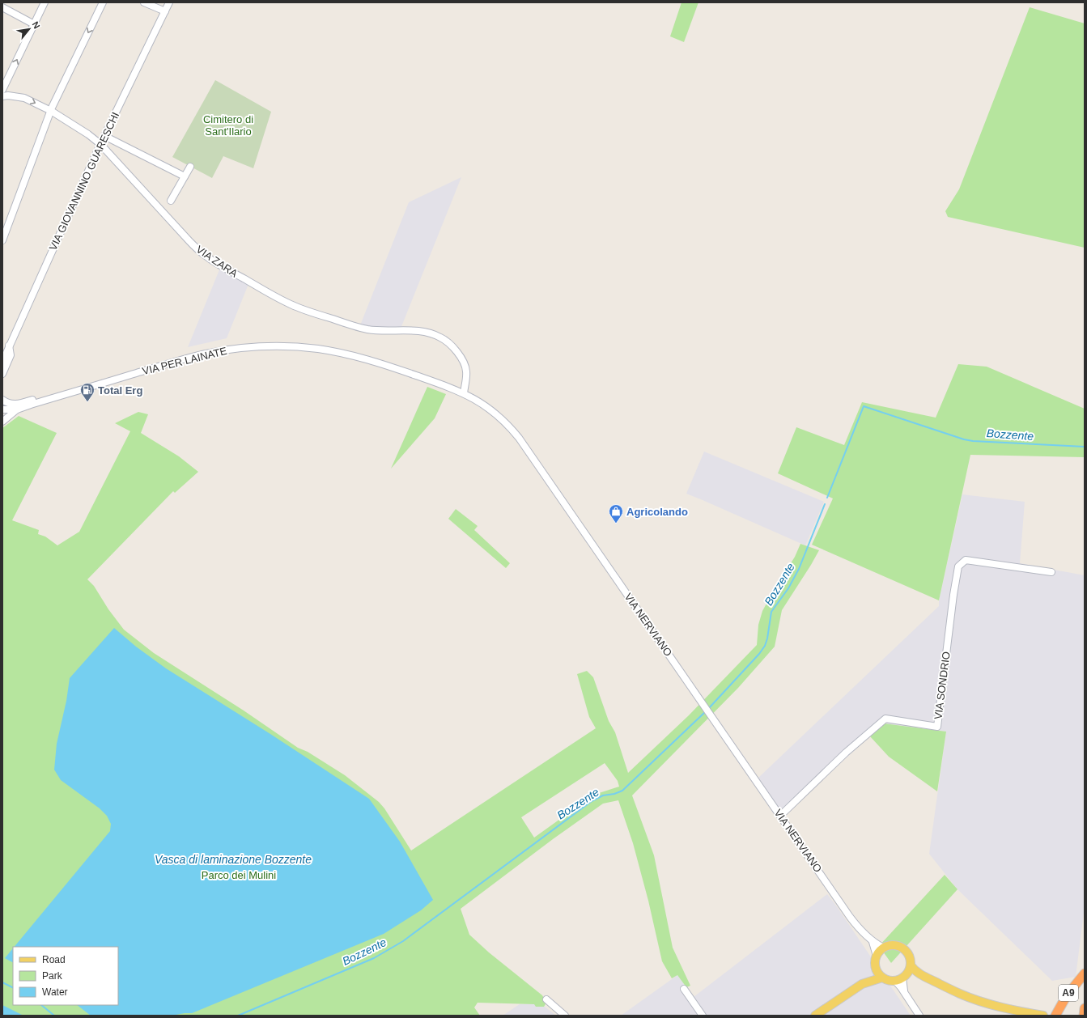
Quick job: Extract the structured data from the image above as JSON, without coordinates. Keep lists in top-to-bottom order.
{
  "streets": {
    "highway": ["A9"],
    "street": [
      "VIA GIOVANNINO GUARESCHI",
      "VIA ZARA",
      "VIA PER LAINATE",
      "VIA NERVIANO",
      "VIA SONDRIO"
    ]
  },
  "crossings": [
    ["VIA GIOVANNINO GUARESCHI", "VIA ZARA"],
    ["VIA ZARA", "VIA NERVIANO"],
    ["VIA PER LAINATE", "VIA NERVIANO"],
    ["VIA NERVIANO", "VIA SONDRIO"]
  ],
  "water": ["Bozzente", "Vasca di laminazione Bozzente"],
  "parks": ["Cimitero di Sant'Ilario", "Parco dei Mulini"],
  "places": {
    "fuel station": ["Total Erg"],
    "shop": ["Agricolando"]
  },
  "legend": ["Road", "Park", "Water"],
  "north": "top right"
}
